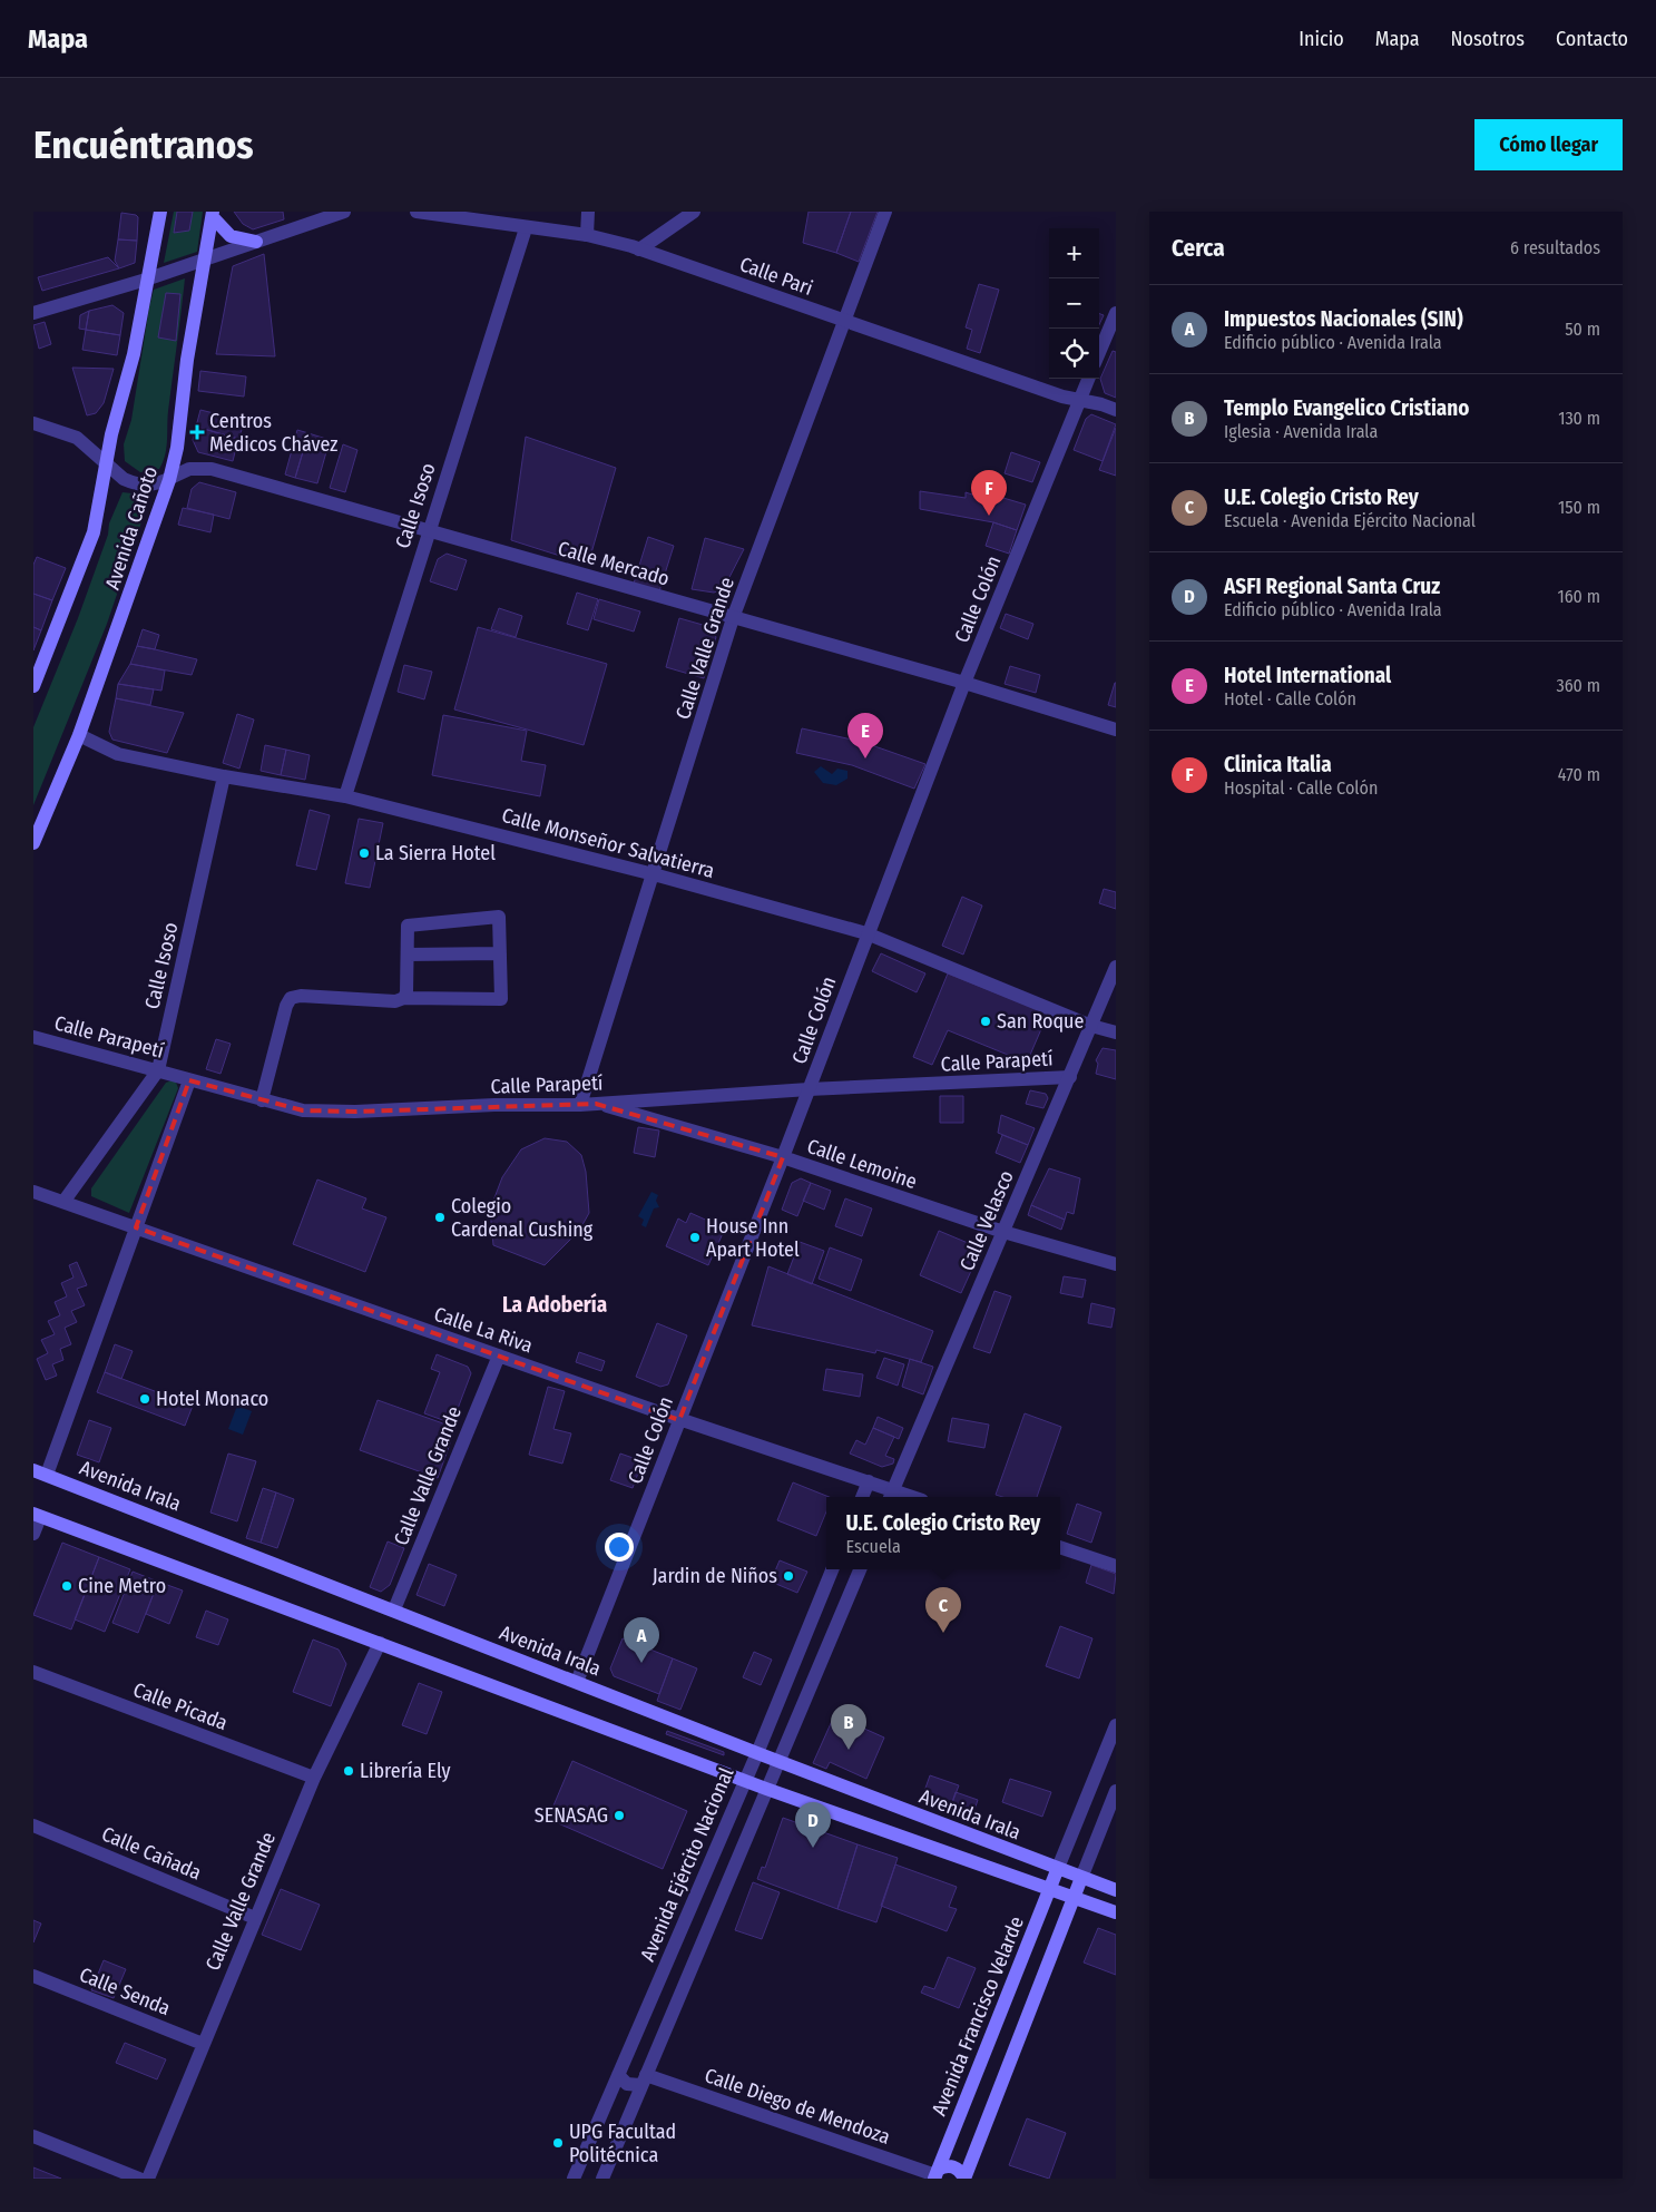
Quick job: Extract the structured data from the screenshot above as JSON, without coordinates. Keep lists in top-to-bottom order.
{
  "streets": {
    "main road": ["Avenida Cañoto", "Avenida Irala", "Avenida Francisco Velarde"],
    "street": [
      "Calle Pari",
      "Calle Isoso",
      "Calle Mercado",
      "Calle Colón",
      "Calle Valle Grande",
      "Calle Monseñor Salvatierra",
      "Calle Parapetí",
      "Calle Lemoine",
      "Calle Velasco",
      "Calle La Riva",
      "Calle Picada",
      "Calle Cañada",
      "Avenida Ejército Nacional",
      "Calle Senda",
      "Calle Diego de Mendoza"
    ]
  },
  "crossings": [
    ["Calle Pari", "Calle Isoso"],
    ["Calle Pari", "Calle Colón"],
    ["Calle Pari", "Calle Valle Grande"],
    ["Calle Isoso", "Calle Mercado"],
    ["Calle Isoso", "Calle Monseñor Salvatierra"],
    ["Calle Isoso", "Calle Parapetí"],
    ["Calle Isoso", "Calle La Riva"],
    ["Avenida Cañoto", "Calle Mercado"],
    ["Avenida Cañoto", "Calle Monseñor Salvatierra"],
    ["Calle Mercado", "Calle Colón"],
    ["Calle Mercado", "Calle Valle Grande"],
    ["Calle Colón", "Calle Monseñor Salvatierra"],
    ["Calle Colón", "Calle Parapetí"],
    ["Calle Colón", "Calle Lemoine"],
    ["Calle Colón", "Calle La Riva"],
    ["Calle Colón", "Avenida Irala"],
    ["Calle Valle Grande", "Calle Monseñor Salvatierra"],
    ["Calle Valle Grande", "Calle Parapetí"],
    ["Calle Valle Grande", "Calle La Riva"],
    ["Calle Valle Grande", "Avenida Irala"],
    ["Calle Valle Grande", "Calle Picada"],
    ["Calle Valle Grande", "Calle Cañada"],
    ["Calle Valle Grande", "Calle Senda"],
    ["Calle Monseñor Salvatierra", "Calle Velasco"],
    ["Calle Parapetí", "Calle Lemoine"],
    ["Calle Parapetí", "Calle Velasco"],
    ["Calle Lemoine", "Calle Velasco"],
    ["Calle Velasco", "Calle La Riva"],
    ["Avenida Irala", "Avenida Ejército Nacional"],
    ["Avenida Irala", "Avenida Francisco Velarde"],
    ["Avenida Francisco Velarde", "Calle Diego de Mendoza"]
  ],
  "districts": ["La Adobería"],
  "places": {
    "health": ["Centros Médicos Chávez"],
    "other": [
      "La Sierra Hotel",
      "San Roque",
      "Colegio Cardenal Cushing",
      "House Inn Apart Hotel",
      "Hotel Monaco",
      "Jardin de Niños",
      "Cine Metro",
      "Librería Ely",
      "SENASAG",
      "UPG Facultad Politécnica"
    ]
  },
  "page": {
    "header": "Mapa",
    "nav": [
      "Inicio",
      "Mapa",
      "Nosotros",
      "Contacto"
    ],
    "buttons": "Cómo llegar",
    "title": "Encuéntranos",
    "heading": ["Cerca", "6 resultados"],
    "map_buttons": ["+", "−"],
    "list": [
      {
        "mark": "A",
        "name": "Impuestos Nacionales (SIN)",
        "note": "Edificio público · Avenida Irala",
        "value": "50 m"
      },
      {
        "mark": "B",
        "name": "Templo Evangelico Cristiano",
        "note": "Iglesia · Avenida Irala",
        "value": "130 m"
      },
      {
        "mark": "C",
        "name": "U.E. Colegio Cristo Rey",
        "note": "Escuela · Avenida Ejército Nacional",
        "value": "150 m"
      },
      {
        "mark": "D",
        "name": "ASFI Regional Santa Cruz",
        "note": "Edificio público · Avenida Irala",
        "value": "160 m"
      },
      {
        "mark": "E",
        "name": "Hotel International",
        "note": "Hotel · Calle Colón",
        "value": "360 m"
      },
      {
        "mark": "F",
        "name": "Clinica Italia",
        "note": "Hospital · Calle Colón",
        "value": "470 m"
      }
    ],
    "pins": [
      "F",
      "E",
      "C",
      "A",
      "B",
      "D"
    ],
    "popup": ["U.E. Colegio Cristo Rey", "Escuela"]
  }
}
